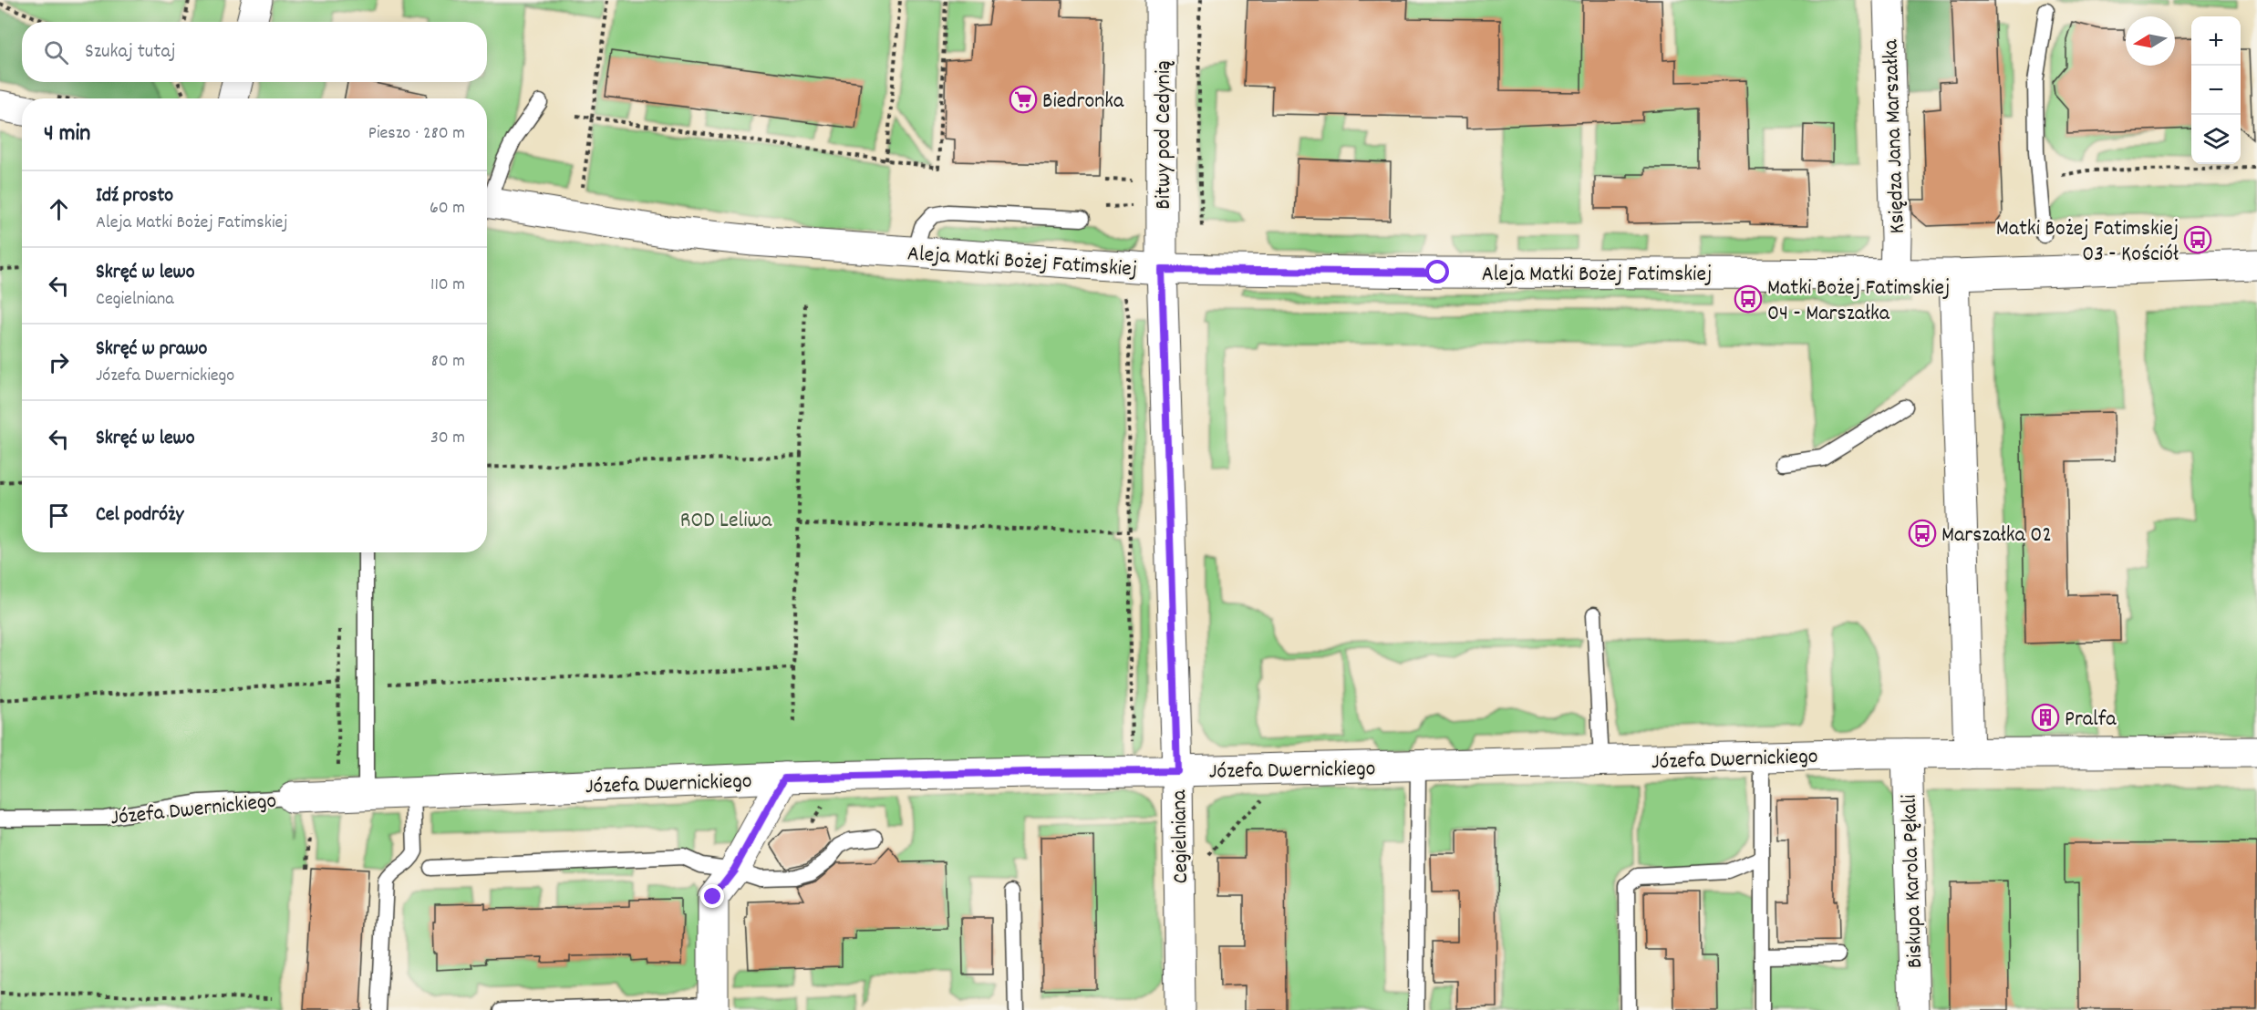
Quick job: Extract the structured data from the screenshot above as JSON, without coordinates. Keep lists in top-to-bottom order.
{
  "streets": {
    "street": [
      "Bitwy pod Cedynią",
      "Księdza Jana Marszałka",
      "Aleja Matki Bożej Fatimskiej",
      "Józefa Dwernickiego",
      "Cegielniana",
      "Biskupa Karola Pękali"
    ]
  },
  "crossings": [
    ["Bitwy pod Cedynią", "Aleja Matki Bożej Fatimskiej"],
    ["Bitwy pod Cedynią", "Cegielniana"],
    ["Księdza Jana Marszałka", "Aleja Matki Bożej Fatimskiej"],
    ["Aleja Matki Bożej Fatimskiej", "Cegielniana"],
    ["Józefa Dwernickiego", "Cegielniana"],
    ["Józefa Dwernickiego", "Biskupa Karola Pękali"]
  ],
  "parks": ["ROD Leliwa"],
  "places": {
    "supermarket": ["Biedronka"],
    "bus stop": ["Matki Bożej Fatimskiej 03 - Kościół", "Matki Bożej Fatimskiej 04 - Marszałka", "Marszałka 02"],
    "building": ["Pralfa"]
  },
  "north": "left",
  "page": {
    "map_buttons": ["+", "−"],
    "search": "Szukaj tutaj",
    "heading": ["4 min", "Pieszo · 280 m"],
    "list": [
      ["Idź prosto", "Aleja Matki Bożej Fatimskiej", "60 m"],
      ["Skręć w lewo", "Cegielniana", "110 m"],
      ["Skręć w prawo", "Józefa Dwernickiego", "80 m"],
      ["Skręć w lewo", "30 m"],
      "Cel podróży"
    ]
  }
}
